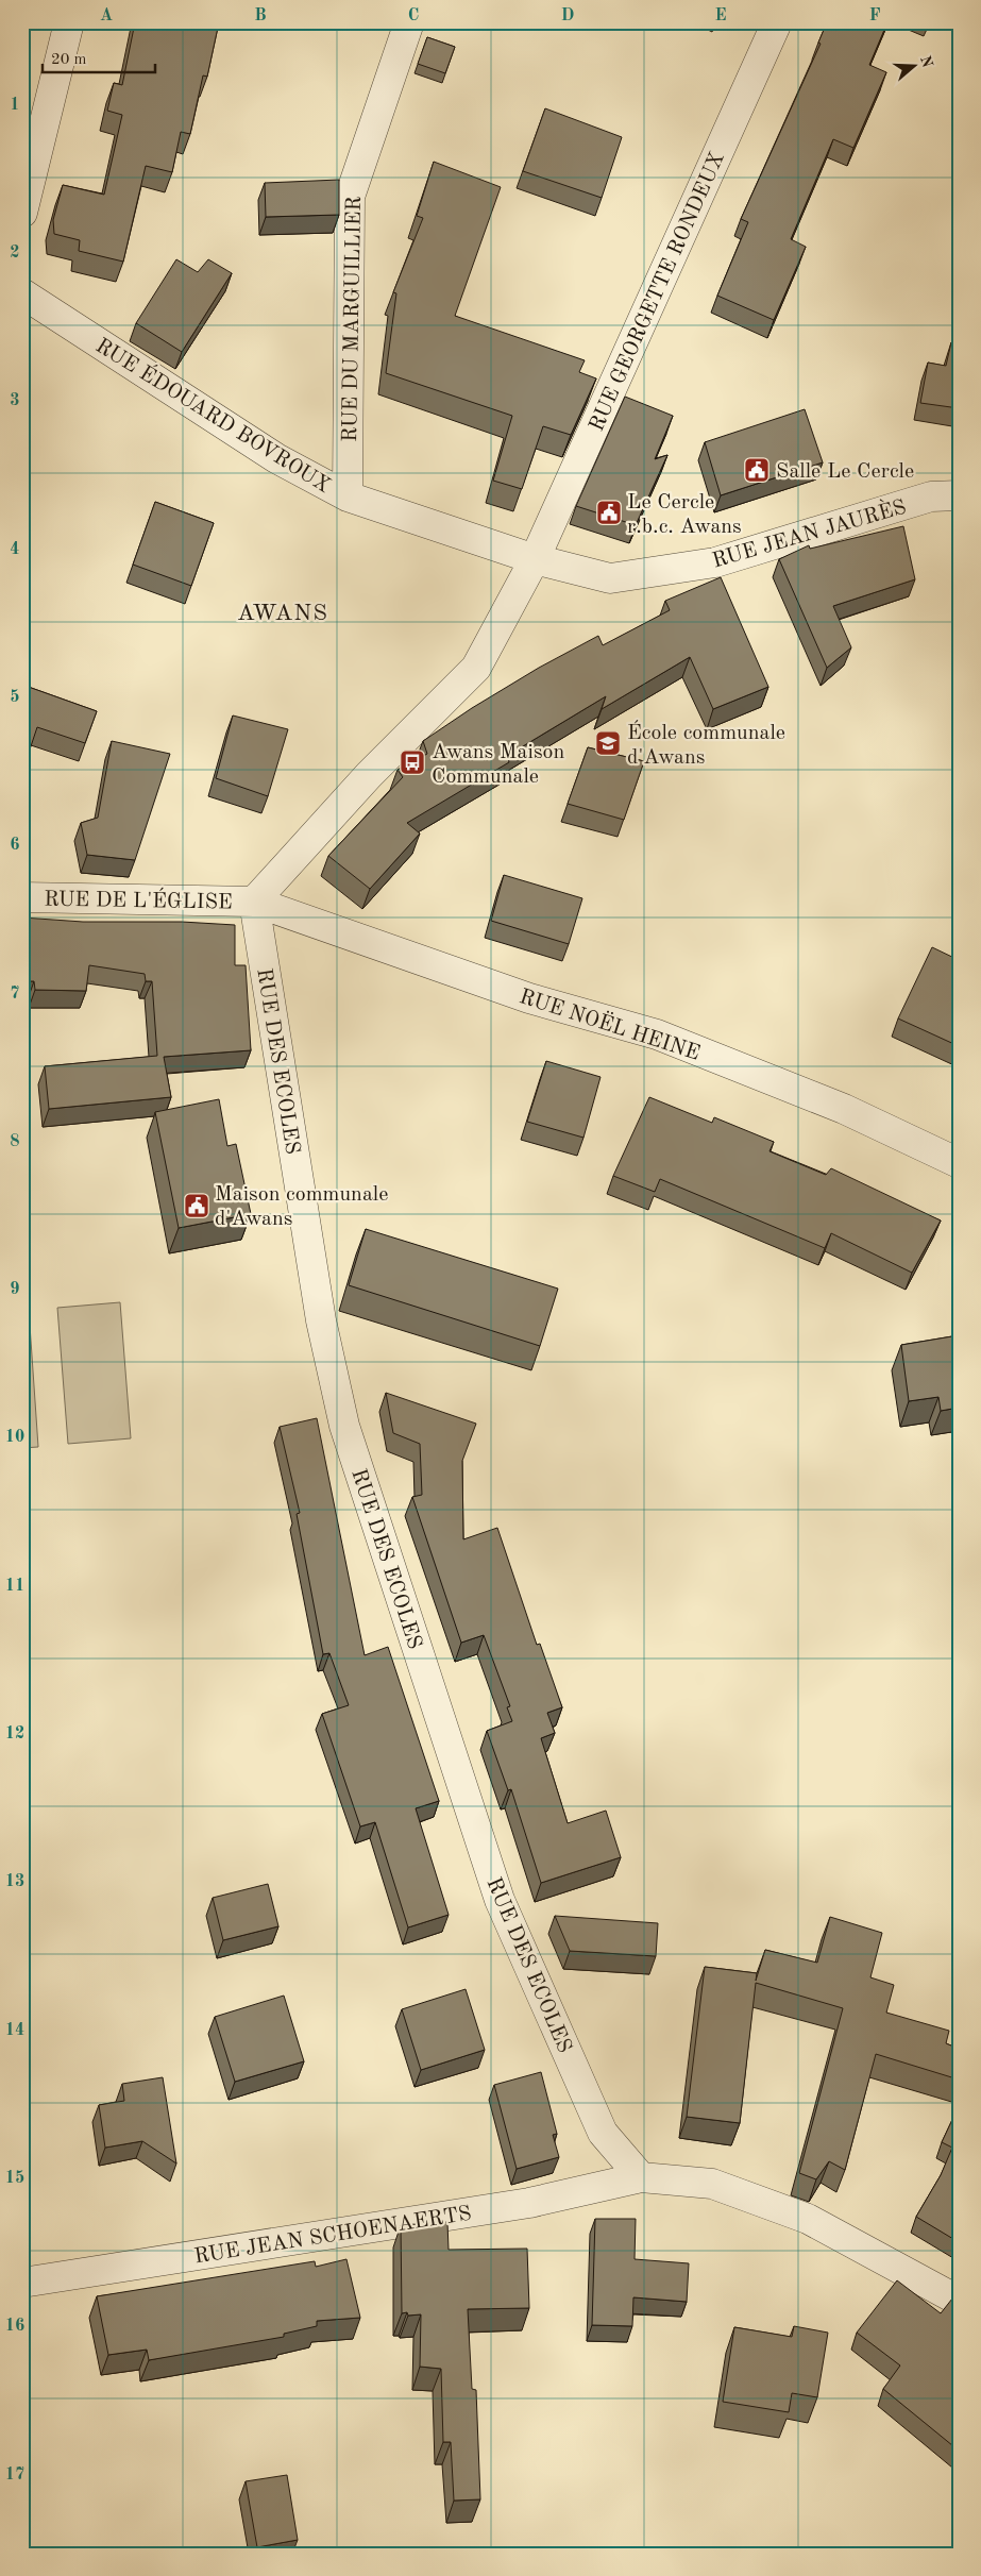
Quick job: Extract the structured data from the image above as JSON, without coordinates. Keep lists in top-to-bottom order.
{
  "streets": {
    "street": [
      "RUE GEORGETTE RONDEUX",
      "RUE DU MARGUILLIER",
      "RUE ÉDOUARD BOVROUX",
      "RUE JEAN JAURÈS",
      "RUE DE L'ÉGLISE",
      "RUE NOËL HEINE",
      "RUE DES ECOLES",
      "RUE JEAN SCHOENAERTS"
    ]
  },
  "crossings": [
    ["RUE GEORGETTE RONDEUX", "RUE ÉDOUARD BOVROUX"],
    ["RUE GEORGETTE RONDEUX", "RUE JEAN JAURÈS"],
    ["RUE GEORGETTE RONDEUX", "RUE DE L'ÉGLISE"],
    ["RUE GEORGETTE RONDEUX", "RUE NOËL HEINE"],
    ["RUE GEORGETTE RONDEUX", "RUE DES ECOLES"],
    ["RUE DU MARGUILLIER", "RUE ÉDOUARD BOVROUX"],
    ["RUE ÉDOUARD BOVROUX", "RUE JEAN JAURÈS"],
    ["RUE DE L'ÉGLISE", "RUE NOËL HEINE"],
    ["RUE DE L'ÉGLISE", "RUE DES ECOLES"],
    ["RUE NOËL HEINE", "RUE DES ECOLES"],
    ["RUE DES ECOLES", "RUE JEAN SCHOENAERTS"]
  ],
  "districts": ["AWANS"],
  "places": {
    "public building": ["Salle Le Cercle", "Le Cercle r.b.c. Awans", "Maison communale d'Awans"],
    "school or university": ["École communale d'Awans"],
    "bus stop": ["Awans Maison Communale"]
  },
  "scale_bar": "20 m",
  "north": "right",
  "grid": {
    "columns": [
      "A",
      "B",
      "C",
      "D",
      "E",
      "F"
    ],
    "rows": [
      "1",
      "2",
      "3",
      "4",
      "5",
      "6",
      "7",
      "8",
      "9",
      "10",
      "11",
      "12",
      "13",
      "14",
      "15",
      "16",
      "17"
    ]
  }
}
